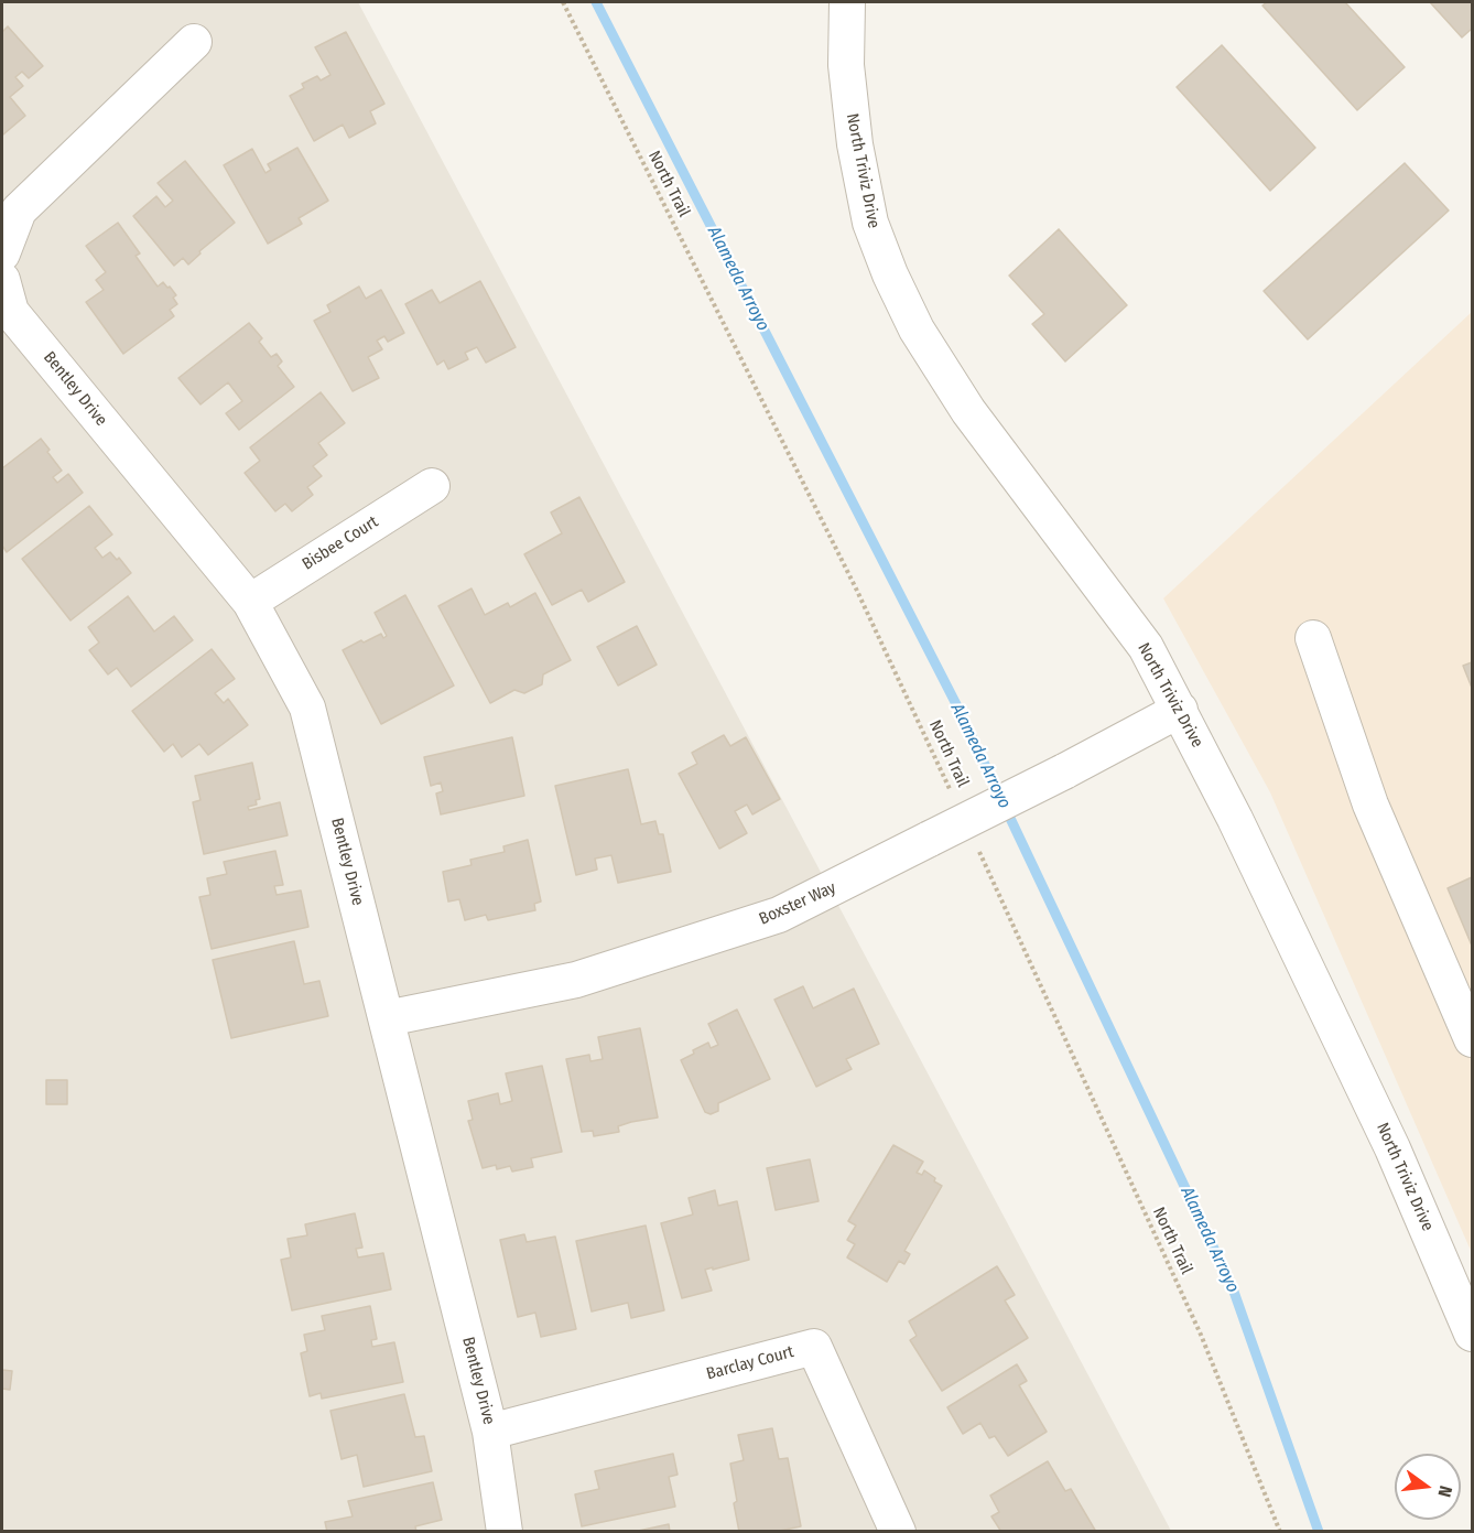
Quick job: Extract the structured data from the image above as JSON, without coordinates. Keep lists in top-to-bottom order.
{
  "streets": {
    "street": [
      "North Triviz Drive",
      "Bentley Drive",
      "Bisbee Court",
      "Boxster Way",
      "Barclay Court"
    ],
    "path": ["North Trail"]
  },
  "crossings": [
    ["North Triviz Drive", "Boxster Way"],
    ["Bentley Drive", "Bisbee Court"],
    ["Bentley Drive", "Boxster Way"],
    ["Bentley Drive", "Barclay Court"]
  ],
  "water": ["Alameda Arroyo"],
  "north": "right"
}
